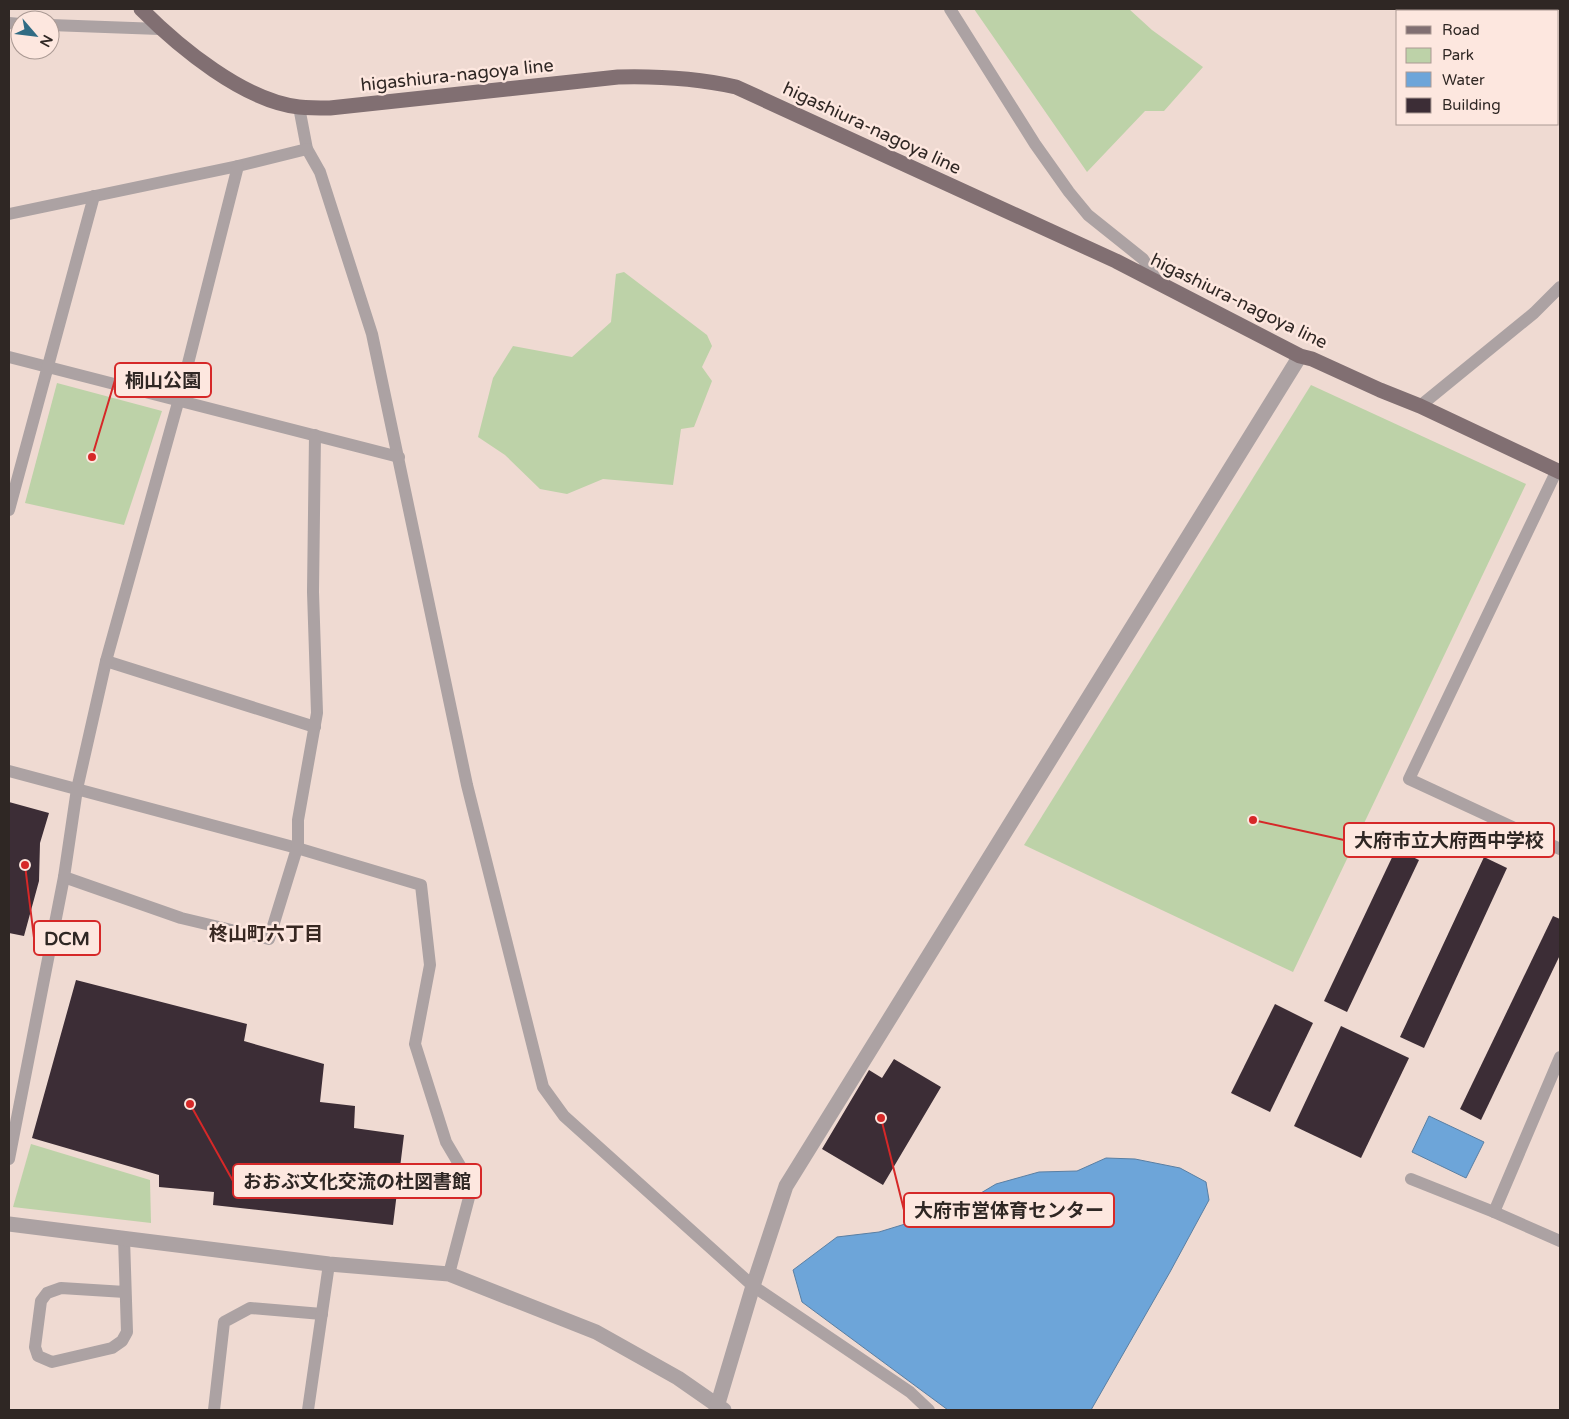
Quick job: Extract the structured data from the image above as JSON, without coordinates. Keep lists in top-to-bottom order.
{
  "streets": {
    "main road": ["higashiura-nagoya line"]
  },
  "districts": ["柊山町六丁目"],
  "places": [
    "桐山公園",
    "大府市立大府西中学校",
    "DCM",
    "おおぶ文化交流の杜図書館",
    "大府市営体育センター"
  ],
  "legend": [
    "Road",
    "Park",
    "Water",
    "Building"
  ],
  "north": "bottom right"
}
